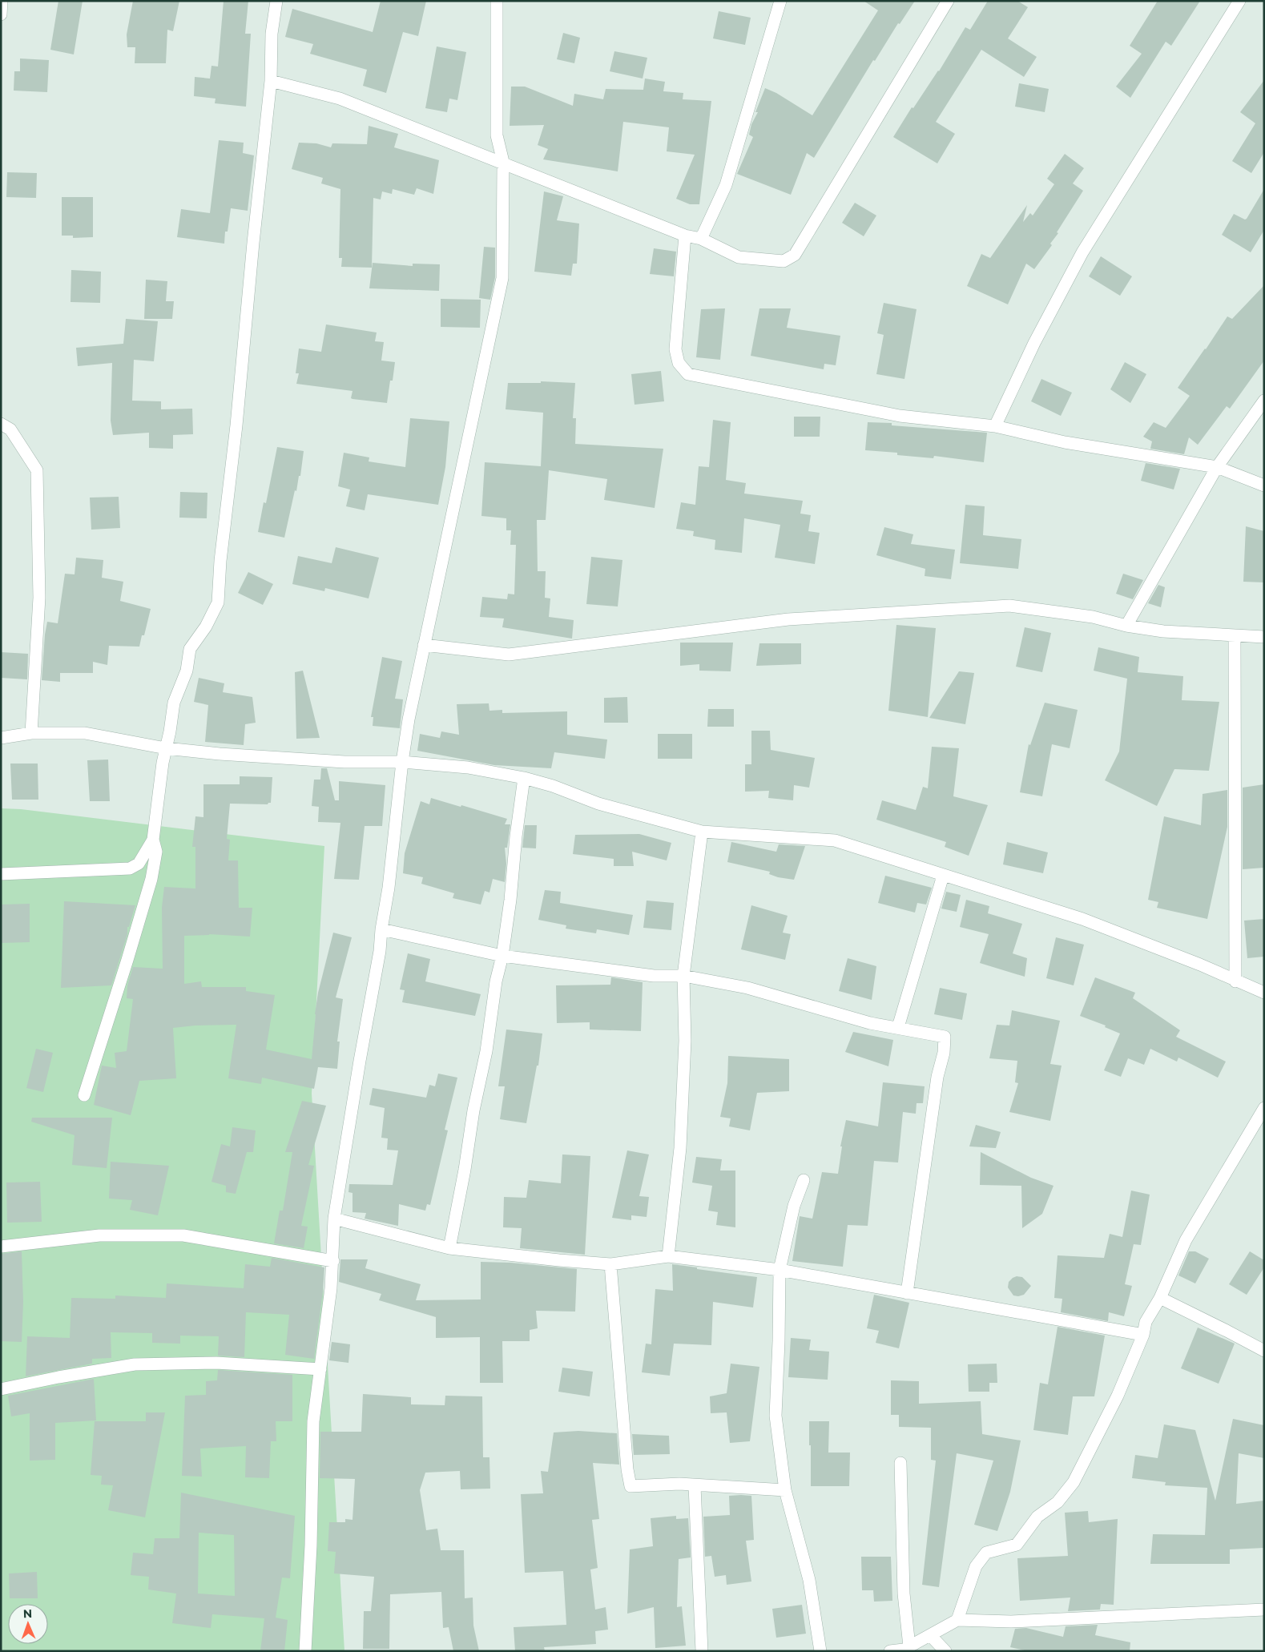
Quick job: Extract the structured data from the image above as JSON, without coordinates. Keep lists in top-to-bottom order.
{
  "north": "top"
}
